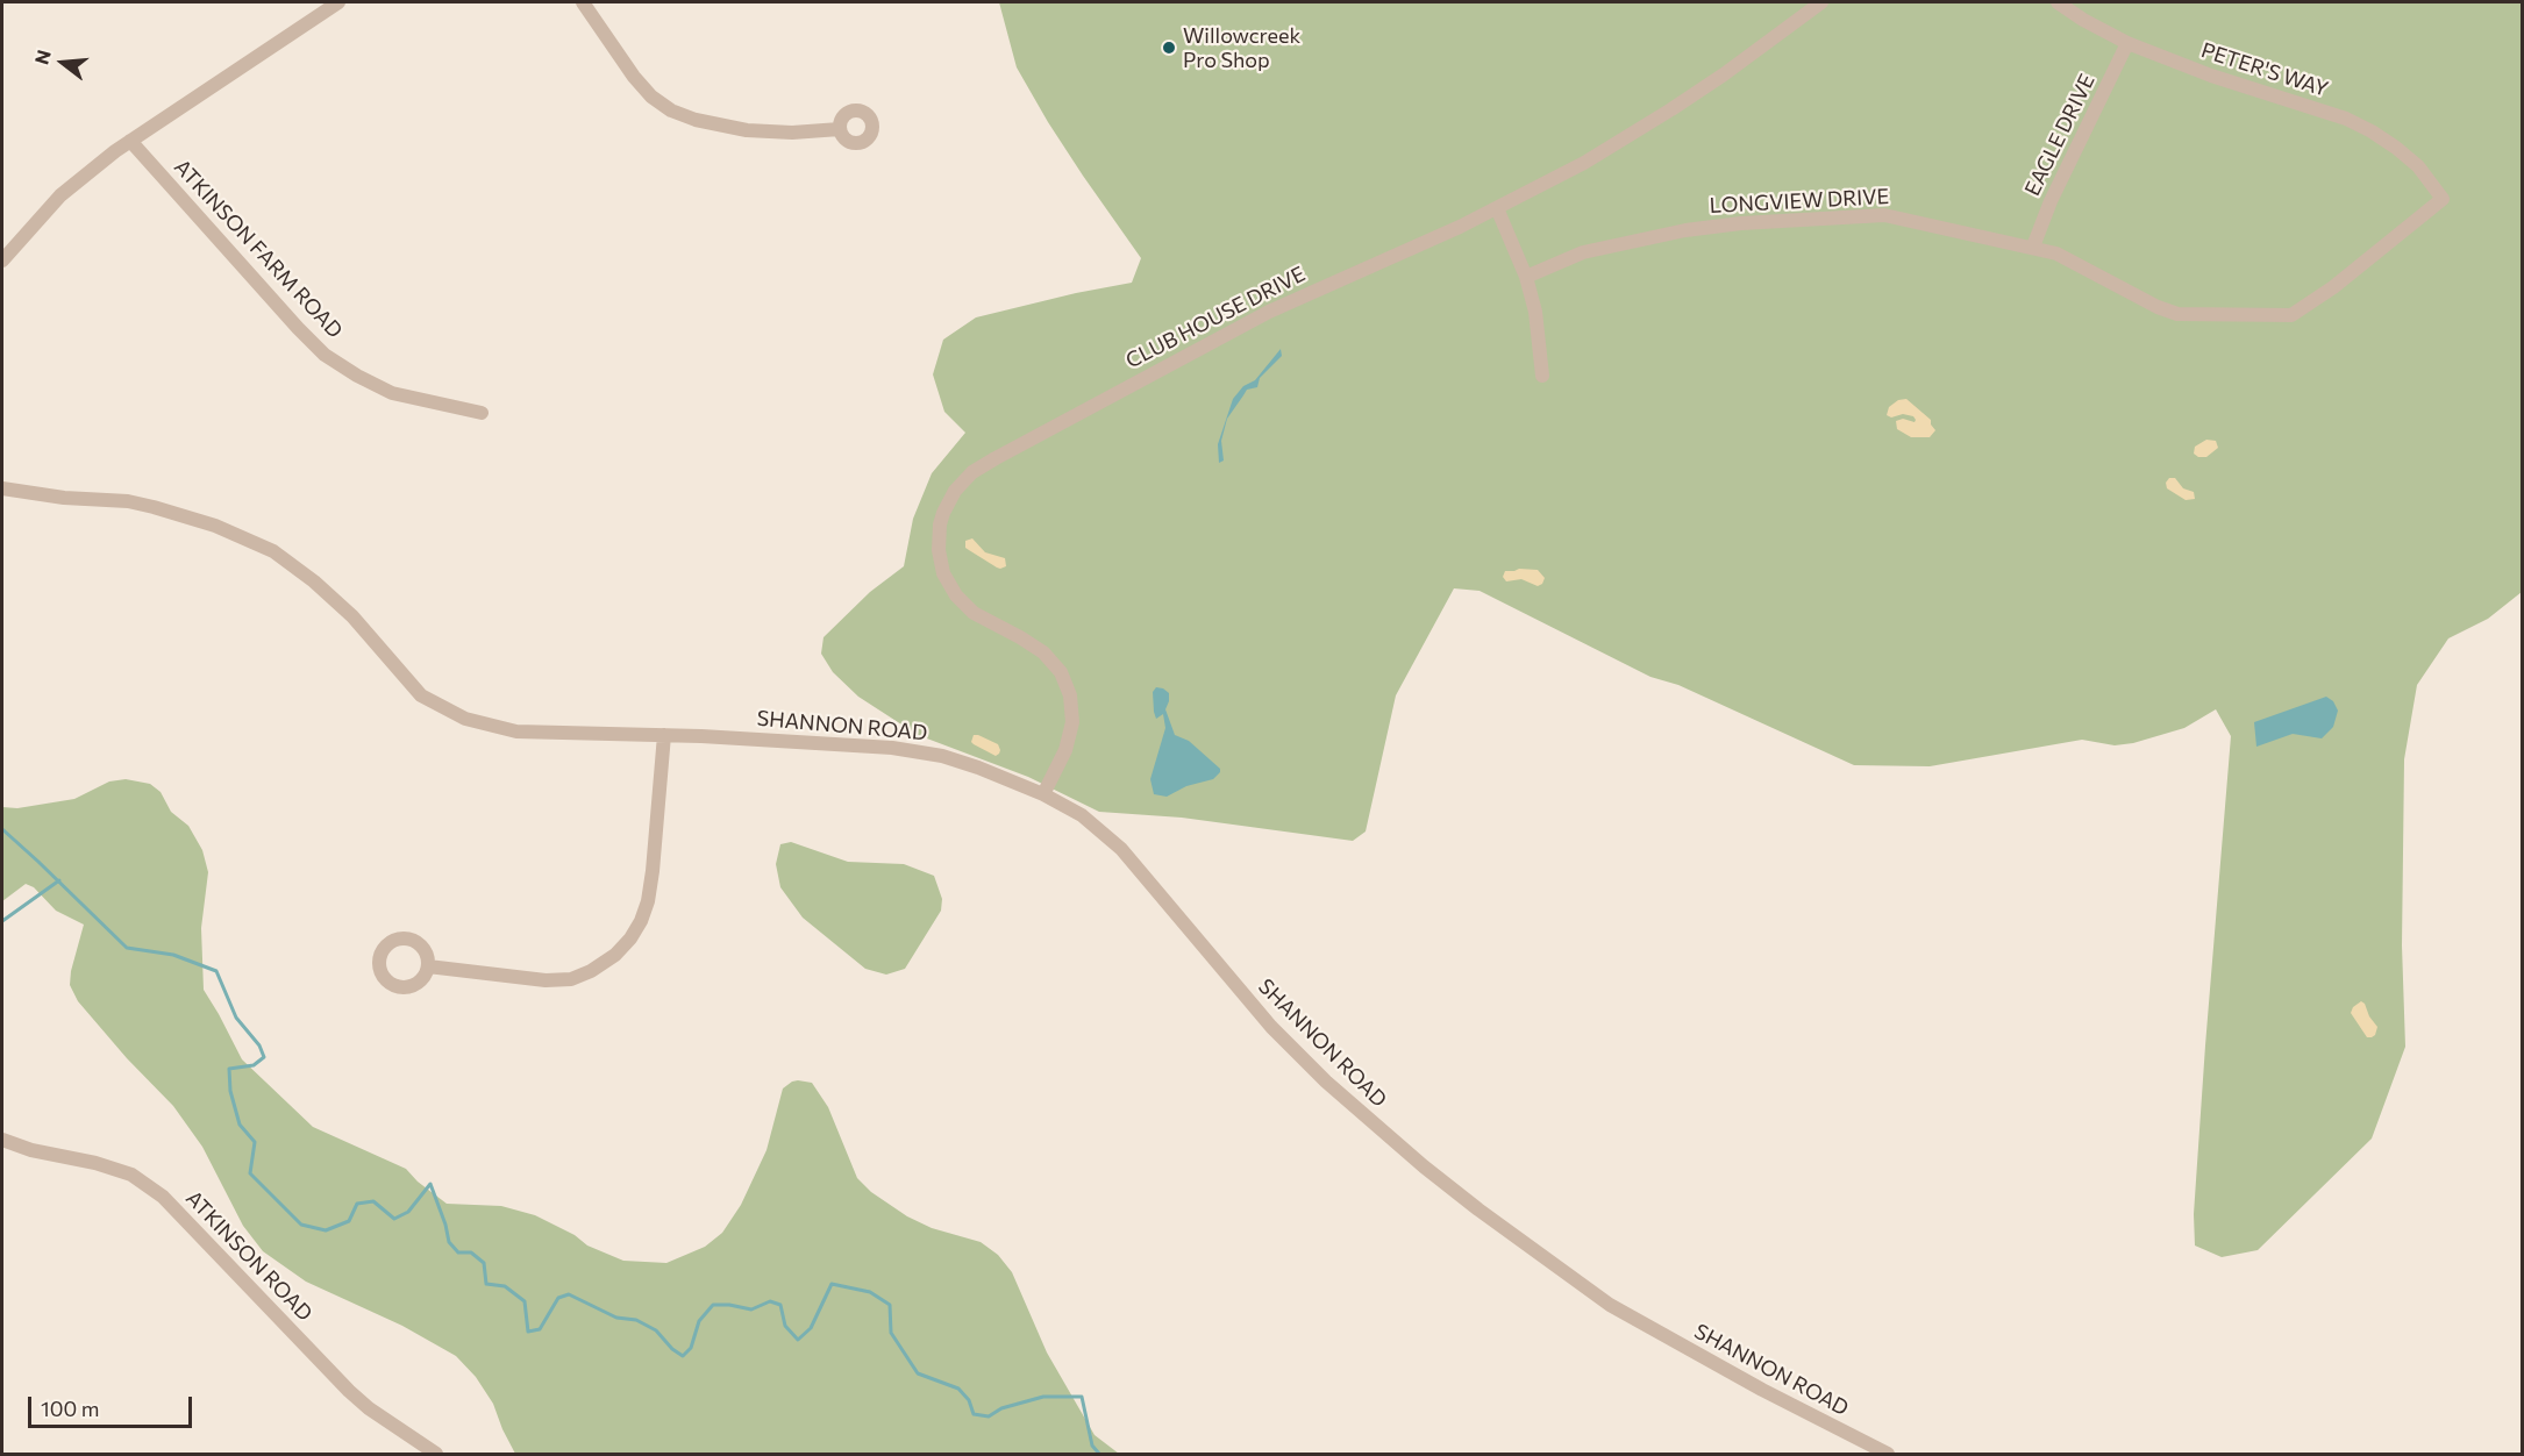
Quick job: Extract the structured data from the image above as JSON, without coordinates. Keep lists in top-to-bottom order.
{
  "streets": {
    "street": [
      "PETER'S WAY",
      "EAGLE DRIVE",
      "LONGVIEW DRIVE",
      "ATKINSON FARM ROAD",
      "CLUB HOUSE DRIVE",
      "SHANNON ROAD",
      "ATKINSON ROAD"
    ]
  },
  "crossings": [
    ["PETER'S WAY", "EAGLE DRIVE"],
    ["PETER'S WAY", "LONGVIEW DRIVE"],
    ["EAGLE DRIVE", "LONGVIEW DRIVE"],
    ["CLUB HOUSE DRIVE", "SHANNON ROAD"]
  ],
  "places": ["Willowcreek Pro Shop"],
  "scale_bar": "100 m",
  "north": "left"
}
